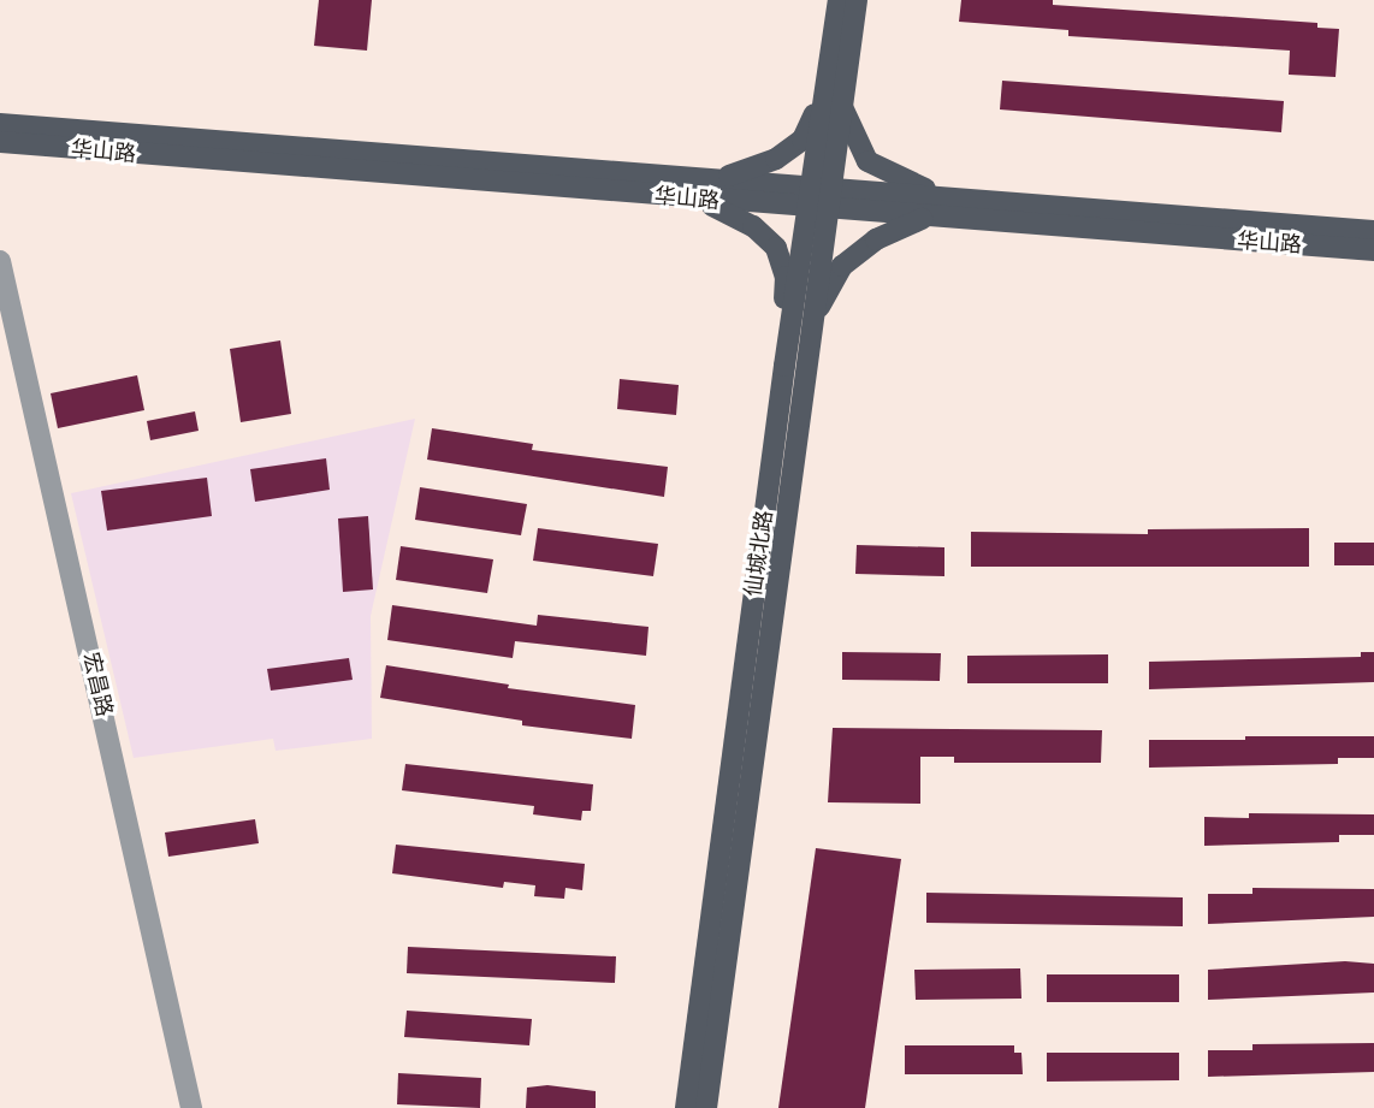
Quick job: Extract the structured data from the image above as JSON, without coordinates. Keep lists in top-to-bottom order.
{
  "streets": {
    "main road": ["华山路", "仙城北路"],
    "street": ["宏昌路"]
  },
  "crossings": [
    ["华山路", "仙城北路"]
  ]
}
